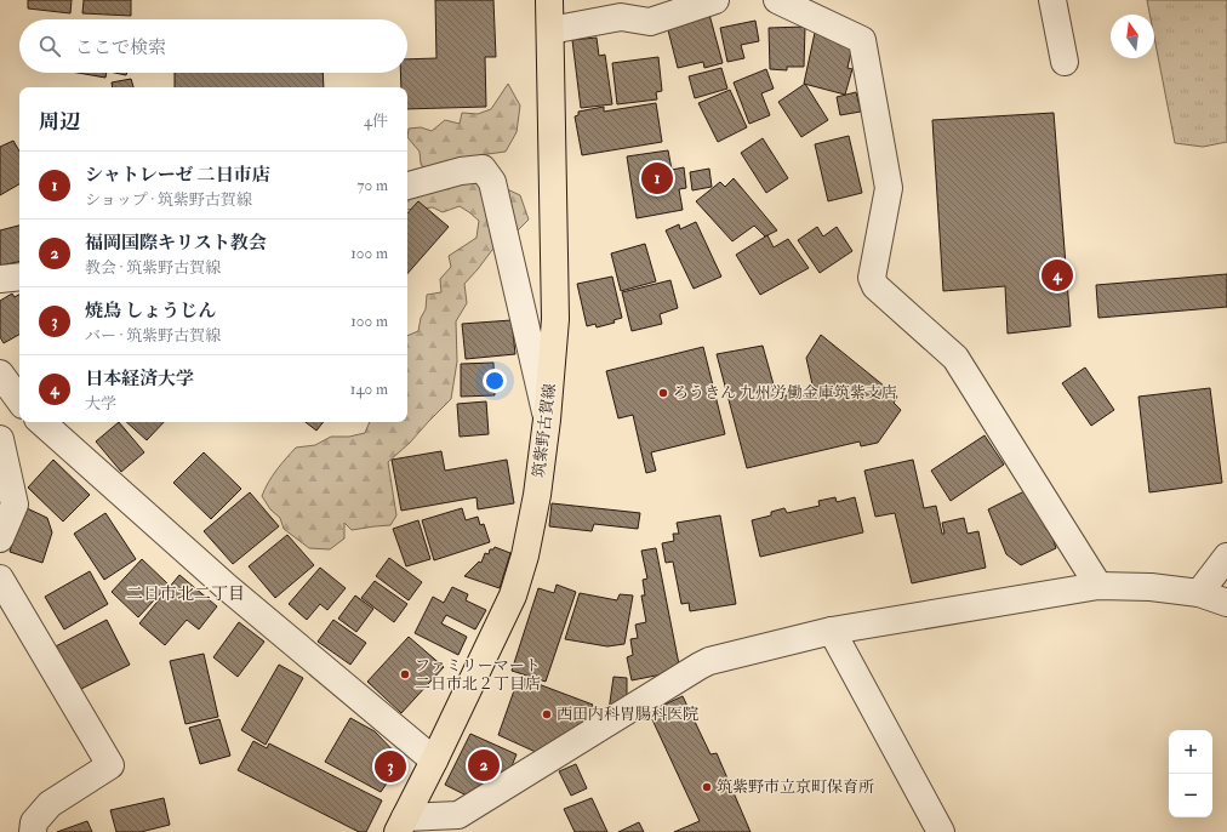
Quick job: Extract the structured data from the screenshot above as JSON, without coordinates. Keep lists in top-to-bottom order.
{
  "streets": {
    "main road": ["筑紫野古賀線"]
  },
  "districts": ["二日市北二丁目"],
  "places": [
    "ろうきん 九州労働金庫筑紫支店",
    "ファミリーマート 二日市北２丁目店",
    "西田内科胃腸科医院",
    "筑紫野市立京町保育所"
  ],
  "north": "top",
  "page": {
    "search": "ここで検索",
    "heading": ["周辺", "4件"],
    "list": [
      {
        "mark": "1",
        "name": "シャトレーゼ 二日市店",
        "note": "ショップ · 筑紫野古賀線",
        "value": "70 m"
      },
      {
        "mark": "2",
        "name": "福岡国際キリスト教会",
        "note": "教会 · 筑紫野古賀線",
        "value": "100 m"
      },
      {
        "mark": "3",
        "name": "焼鳥 しょうじん",
        "note": "バー · 筑紫野古賀線",
        "value": "100 m"
      },
      {
        "mark": "4",
        "name": "日本経済大学",
        "note": "大学",
        "value": "140 m"
      }
    ],
    "pins": [
      "1",
      "4",
      "2",
      "3"
    ],
    "map_buttons": ["+", "−"]
  }
}
